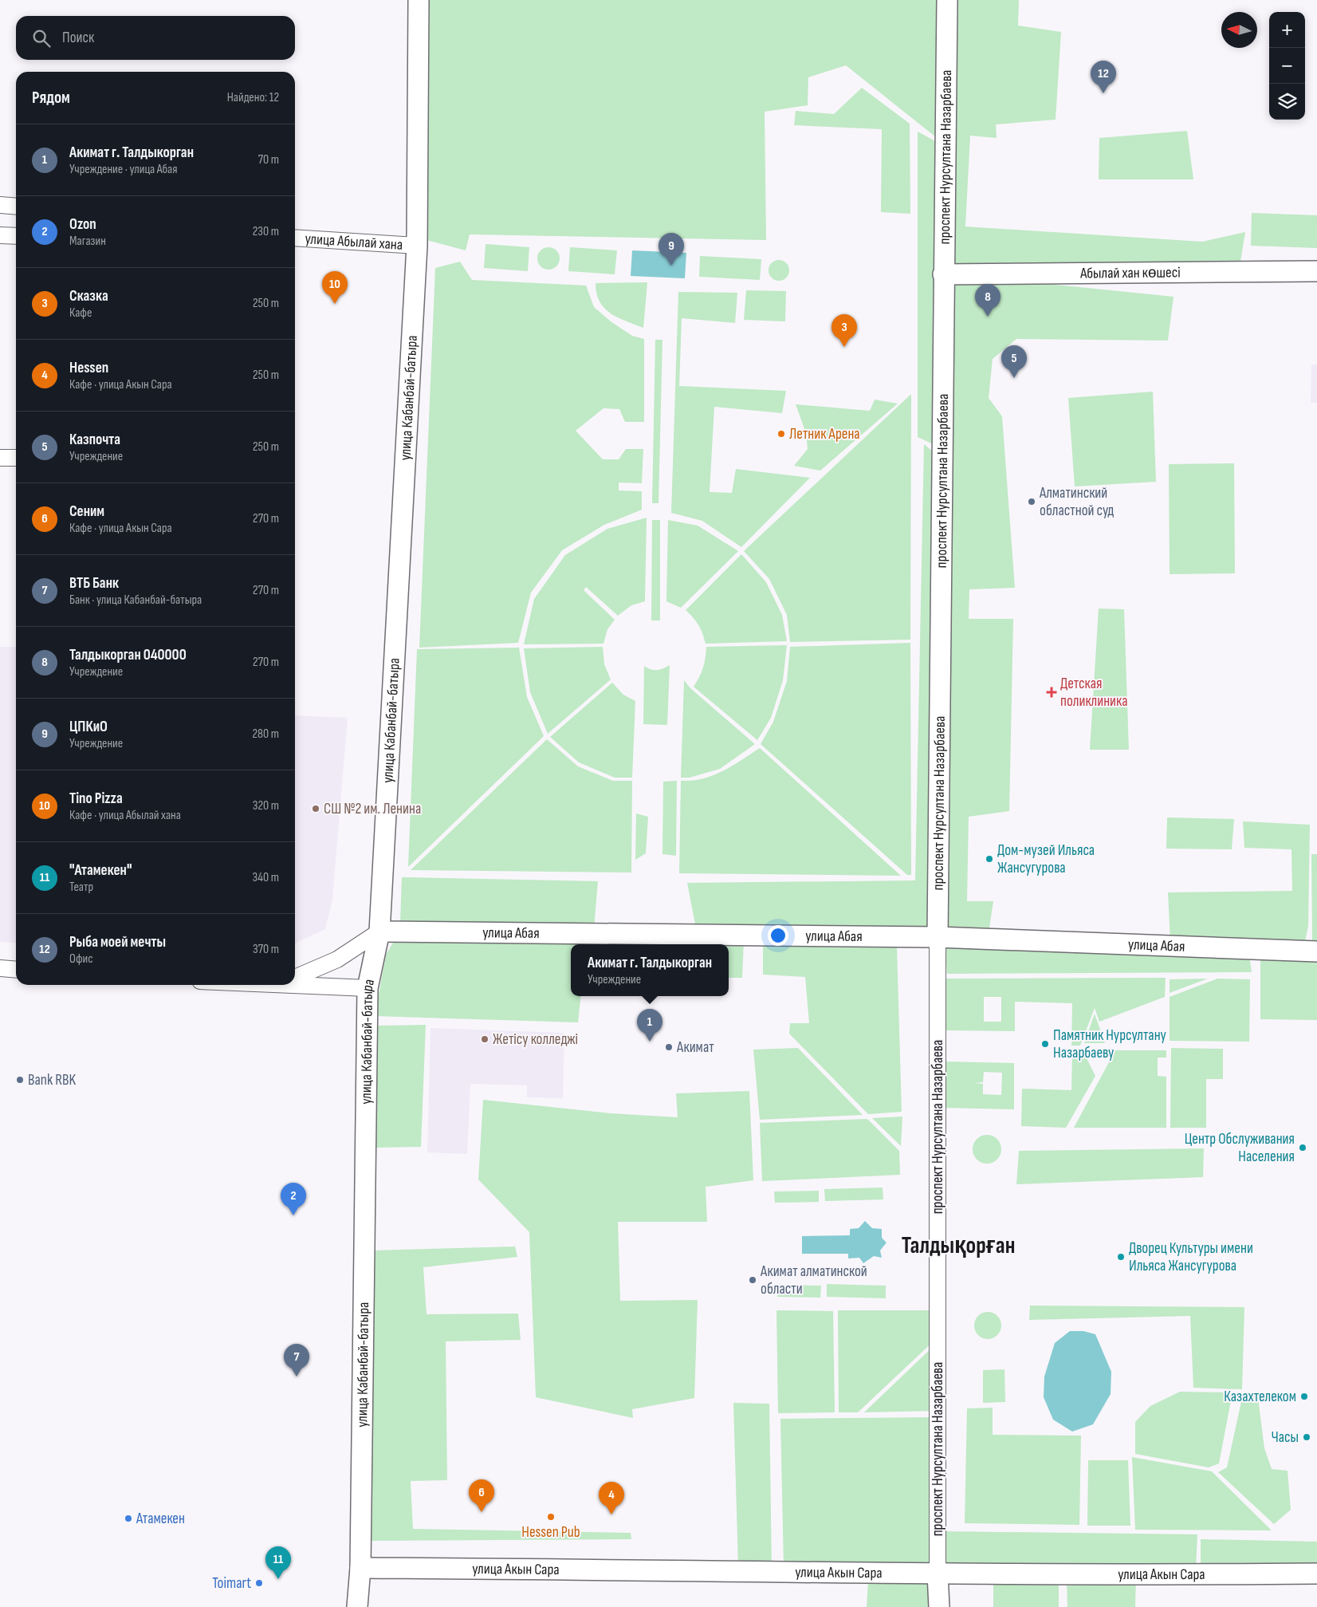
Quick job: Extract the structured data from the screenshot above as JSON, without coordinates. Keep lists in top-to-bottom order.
{
  "streets": {
    "main road": [
      "проспект Нурсултана Назарбаева",
      "Абылай хан көшесі",
      "улица Кабанбай-батыра",
      "улица Абая",
      "улица Акын Сара"
    ],
    "street": ["улица Абылай хана"]
  },
  "crossings": [
    ["проспект Нурсултана Назарбаева", "Абылай хан көшесі"],
    ["проспект Нурсултана Назарбаева", "улица Абая"],
    ["проспект Нурсултана Назарбаева", "улица Акын Сара"],
    ["улица Абылай хана", "улица Кабанбай-батыра"],
    ["улица Кабанбай-батыра", "улица Абая"],
    ["улица Кабанбай-батыра", "улица Акын Сара"]
  ],
  "districts": ["Талдықорған"],
  "places": {
    "other": [
      "Летник Арена",
      "Алматинский областной суд",
      "СШ №2 им. Ленина",
      "Дом-музей Ильяса Жансугурова",
      "Жетісу колледжі",
      "Памятник Нурсултану Назарбаеву",
      "Акимат",
      "Bank RBK",
      "Центр Обслуживания Населения",
      "Дворец Культуры имени Ильяса Жансугурова",
      "Акимат алматинской области",
      "Казахтелеком",
      "Часы",
      "Hessen Pub",
      "Атамекен",
      "Toimart"
    ],
    "health": ["Детская поликлиника"]
  },
  "north": "left",
  "page": {
    "map_buttons": ["+", "−"],
    "search": "Поиск",
    "pins": [
      "12",
      "9",
      "10",
      "8",
      "3",
      "5",
      "1",
      "2",
      "7",
      "6",
      "4",
      "11"
    ],
    "heading": ["Рядом", "Найдено: 12"],
    "list": [
      {
        "mark": "1",
        "name": "Акимат г. Талдыкорган",
        "note": "Учреждение · улица Абая",
        "value": "70 m"
      },
      {
        "mark": "2",
        "name": "Ozon",
        "note": "Магазин",
        "value": "230 m"
      },
      {
        "mark": "3",
        "name": "Сказка",
        "note": "Кафе",
        "value": "250 m"
      },
      {
        "mark": "4",
        "name": "Hessen",
        "note": "Кафе · улица Акын Сара",
        "value": "250 m"
      },
      {
        "mark": "5",
        "name": "Казпочта",
        "note": "Учреждение",
        "value": "250 m"
      },
      {
        "mark": "6",
        "name": "Сеним",
        "note": "Кафе · улица Акын Сара",
        "value": "270 m"
      },
      {
        "mark": "7",
        "name": "ВТБ Банк",
        "note": "Банк · улица Кабанбай-батыра",
        "value": "270 m"
      },
      {
        "mark": "8",
        "name": "Талдыкорган 040000",
        "note": "Учреждение",
        "value": "270 m"
      },
      {
        "mark": "9",
        "name": "ЦПКиО",
        "note": "Учреждение",
        "value": "280 m"
      },
      {
        "mark": "10",
        "name": "Tino Pizza",
        "note": "Кафе · улица Абылай хана",
        "value": "320 m"
      },
      {
        "mark": "11",
        "name": "\"Атамекен\"",
        "note": "Театр",
        "value": "340 m"
      },
      {
        "mark": "12",
        "name": "Рыба моей мечты",
        "note": "Офис",
        "value": "370 m"
      }
    ],
    "popup": ["Акимат г. Талдыкорган", "Учреждение"]
  }
}
